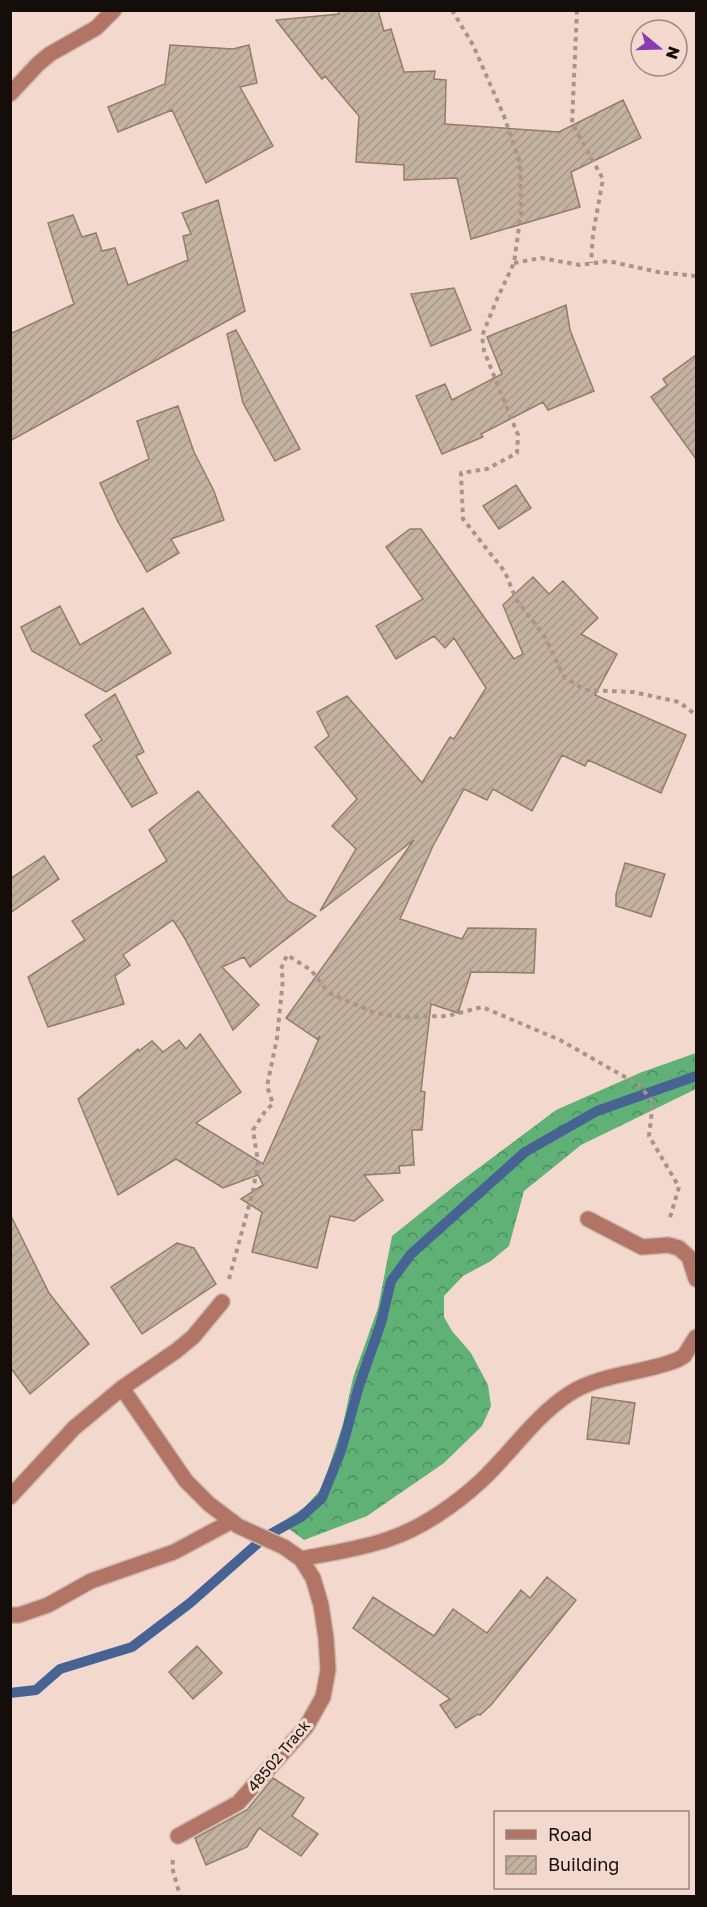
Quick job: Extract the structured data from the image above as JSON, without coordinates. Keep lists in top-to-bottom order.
{
  "streets": {
    "street": ["48502 Track"]
  },
  "legend": ["Road", "Building"],
  "north": "right"
}
